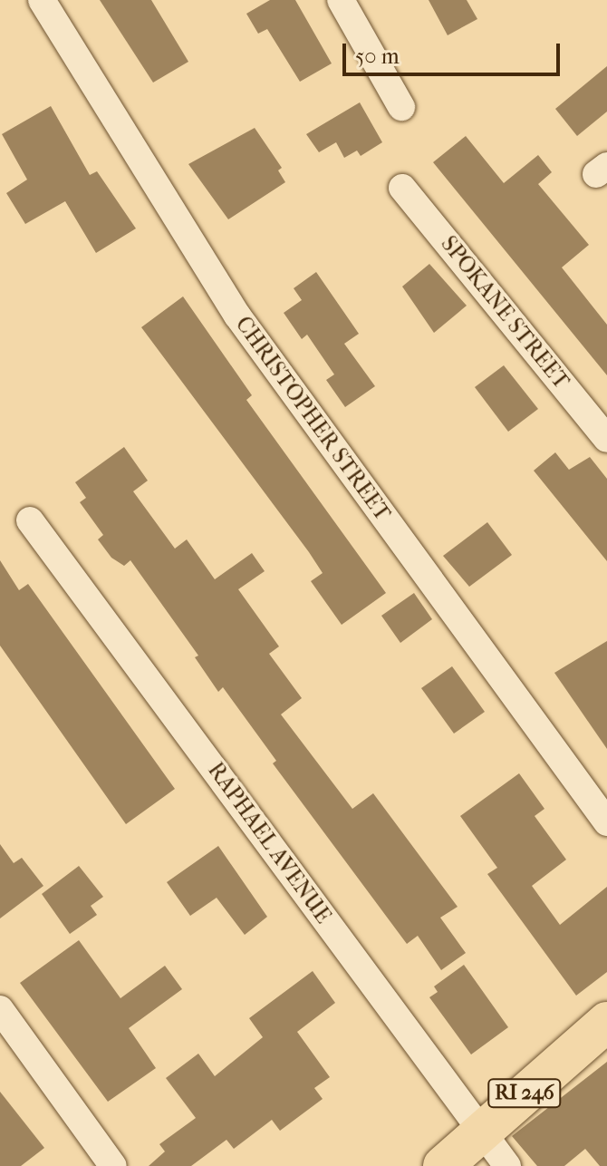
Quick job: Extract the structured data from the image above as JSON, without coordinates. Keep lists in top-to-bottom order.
{
  "streets": {
    "main road": ["RI 246"],
    "street": ["SPOKANE STREET", "CHRISTOPHER STREET", "RAPHAEL AVENUE"]
  },
  "crossings": [
    ["RAPHAEL AVENUE", "RI 246"]
  ],
  "scale_bar": "50 m"
}
